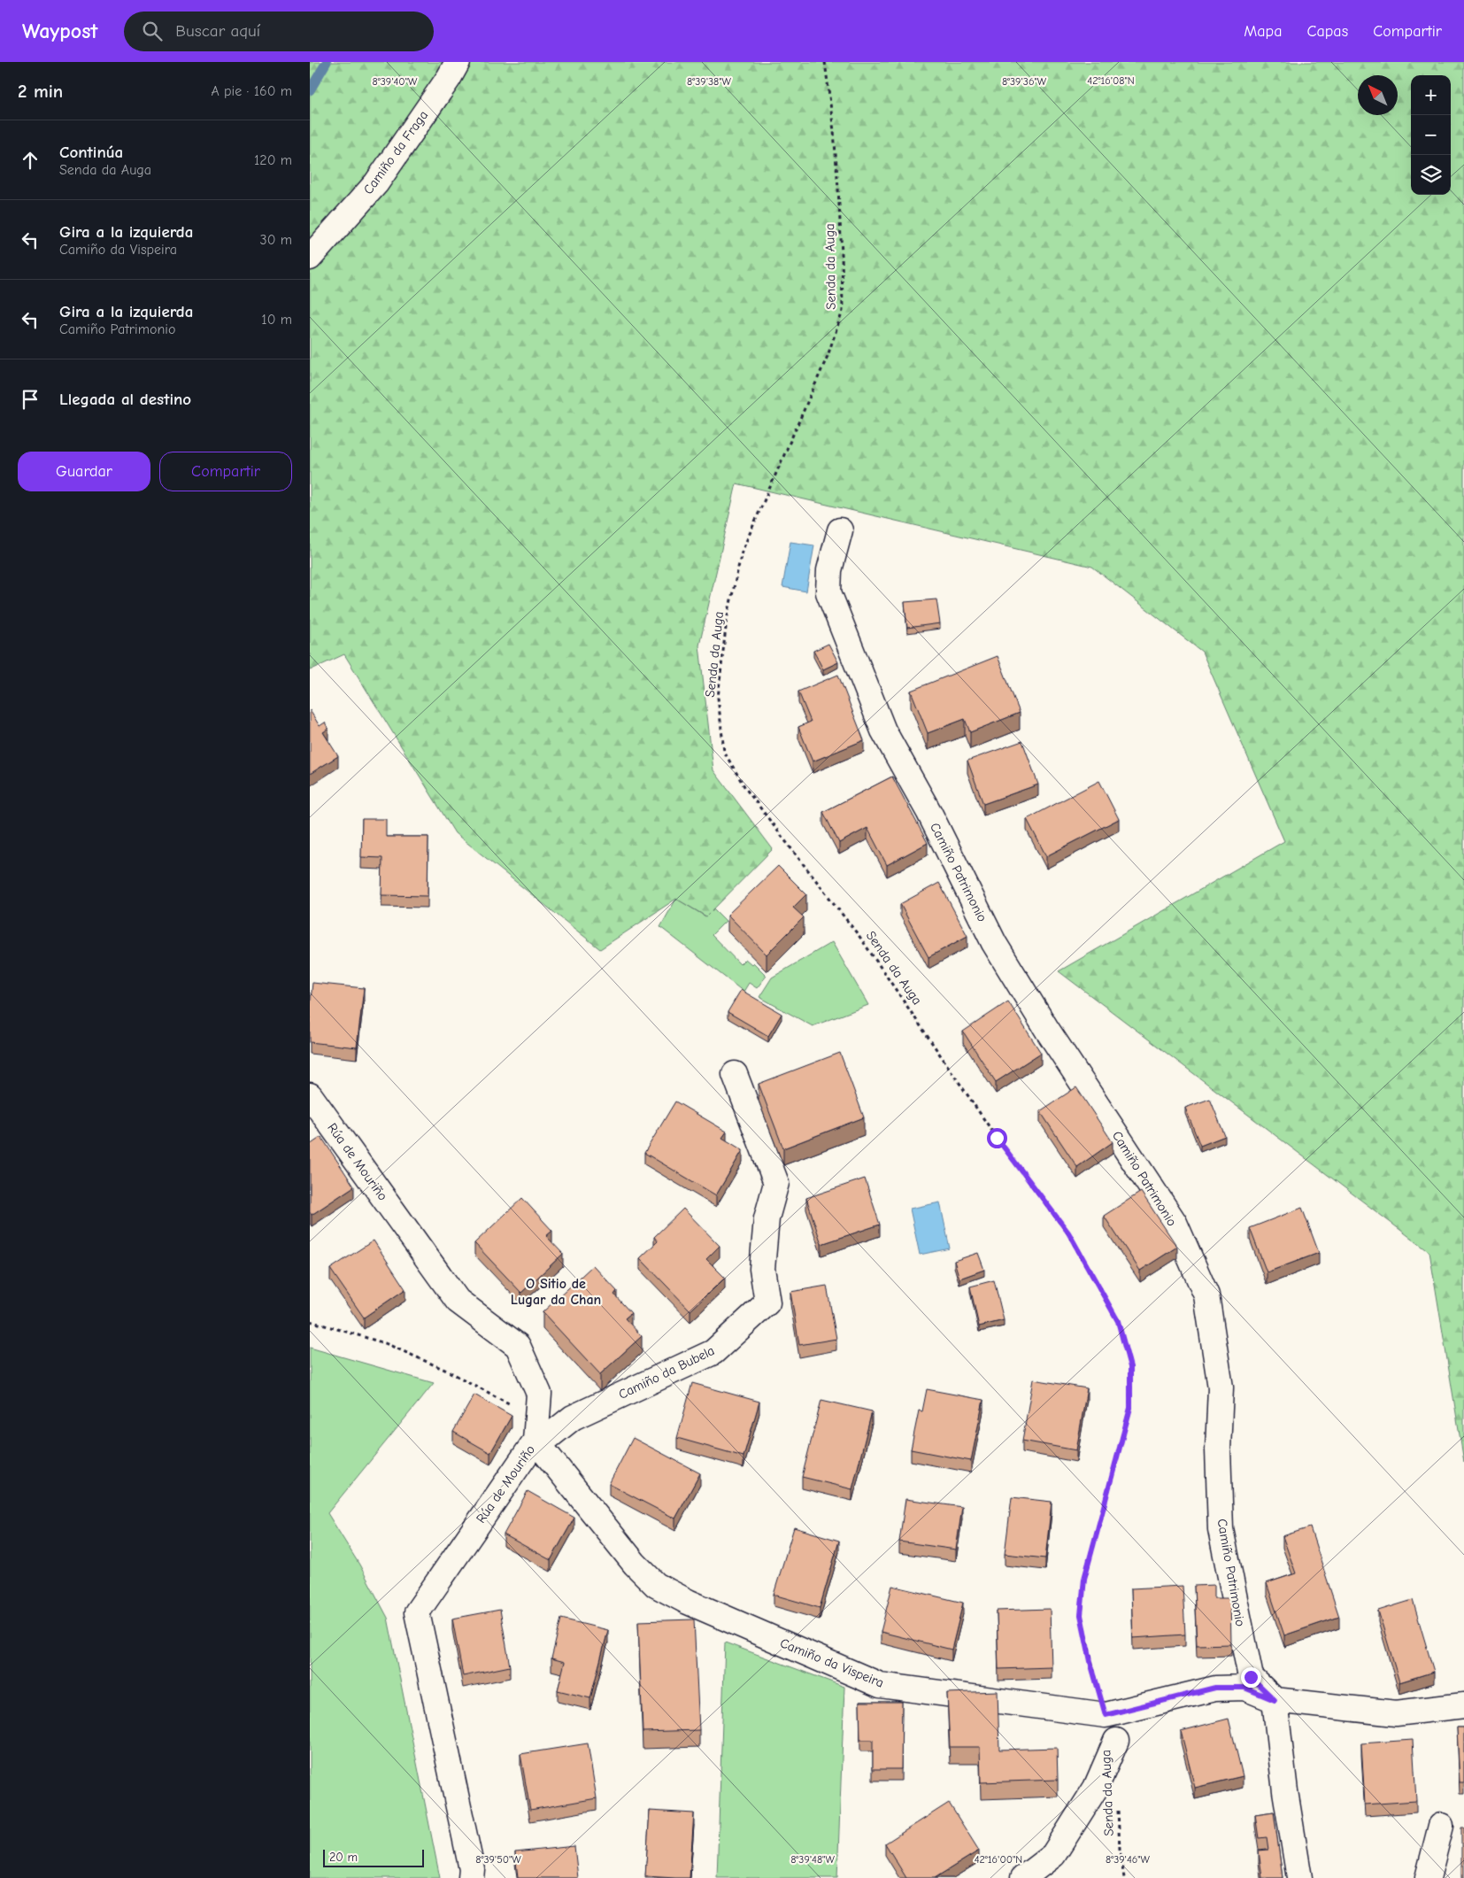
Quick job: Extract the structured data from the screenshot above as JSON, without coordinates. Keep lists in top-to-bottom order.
{
  "streets": {
    "street": [
      "Camiño da Fraga",
      "Camiño Patrimonio",
      "Rúa de Mouriño",
      "Camiño da Bubela",
      "Camiño da Vispeira"
    ],
    "path": ["Senda da Auga"]
  },
  "crossings": [
    ["Senda da Auga", "Camiño da Vispeira"],
    ["Camiño Patrimonio", "Camiño da Vispeira"],
    ["Rúa de Mouriño", "Camiño da Bubela"],
    ["Rúa de Mouriño", "Camiño da Vispeira"],
    ["Camiño da Bubela", "Camiño da Vispeira"]
  ],
  "districts": ["O Sitio de Lugar da Chan"],
  "scale_bar": "20 m",
  "north": "top left",
  "page": {
    "header": "Waypost",
    "search": "Buscar aquí",
    "nav": ["Mapa", "Capas", "Compartir"],
    "heading": ["2 min", "A pie · 160 m"],
    "map_buttons": ["+", "−"],
    "list": [
      ["Continúa", "Senda da Auga", "120 m"],
      ["Gira a la izquierda", "Camiño da Vispeira", "30 m"],
      ["Gira a la izquierda", "Camiño Patrimonio", "10 m"],
      "Llegada al destino"
    ],
    "buttons": ["Guardar", "Compartir"],
    "scale": "20 m"
  },
  "coordinates": [
    "42°16'08\"N",
    "8°39'38\"W",
    "8°39'40\"W",
    "8°39'36\"W",
    "8°39'50\"W",
    "8°39'48\"W",
    "8°39'46\"W",
    "42°16'00\"N"
  ]
}
